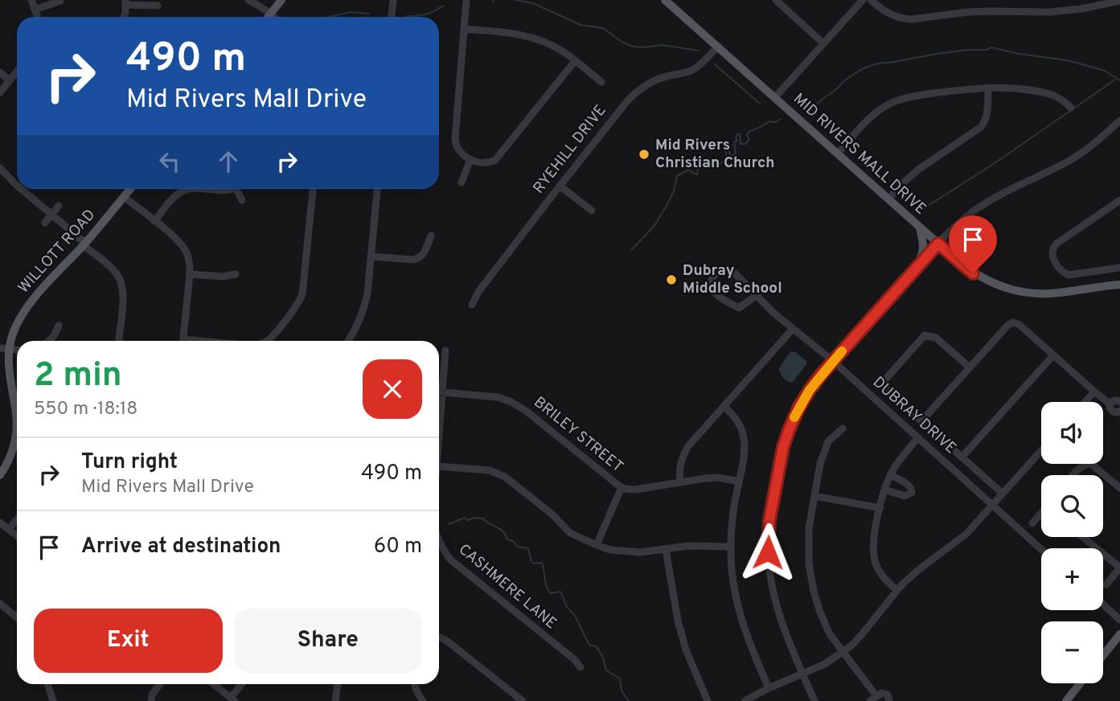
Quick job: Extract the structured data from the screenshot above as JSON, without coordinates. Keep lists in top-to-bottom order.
{
  "streets": {
    "main road": ["MID RIVERS MALL DRIVE", "WILLOTT ROAD"],
    "street": [
      "RYEHILL DRIVE",
      "DUBRAY DRIVE",
      "BRILEY STREET",
      "CASHMERE LANE"
    ]
  },
  "crossings": [
    ["RYEHILL DRIVE", "MID RIVERS MALL DRIVE"]
  ],
  "places": ["Mid Rivers Christian Church", "Dubray Middle School"],
  "page": {
    "turn": ["490 m", "Mid Rivers Mall Drive"],
    "heading": ["2 min", "550 m · 18:18"],
    "map_buttons": ["+", "−"],
    "list": [
      {
        "name": "Turn right",
        "note": "Mid Rivers Mall Drive",
        "value": "490 m"
      },
      {
        "name": "Arrive at destination",
        "value": "60 m"
      }
    ],
    "buttons": ["Exit", "Share"]
  }
}
